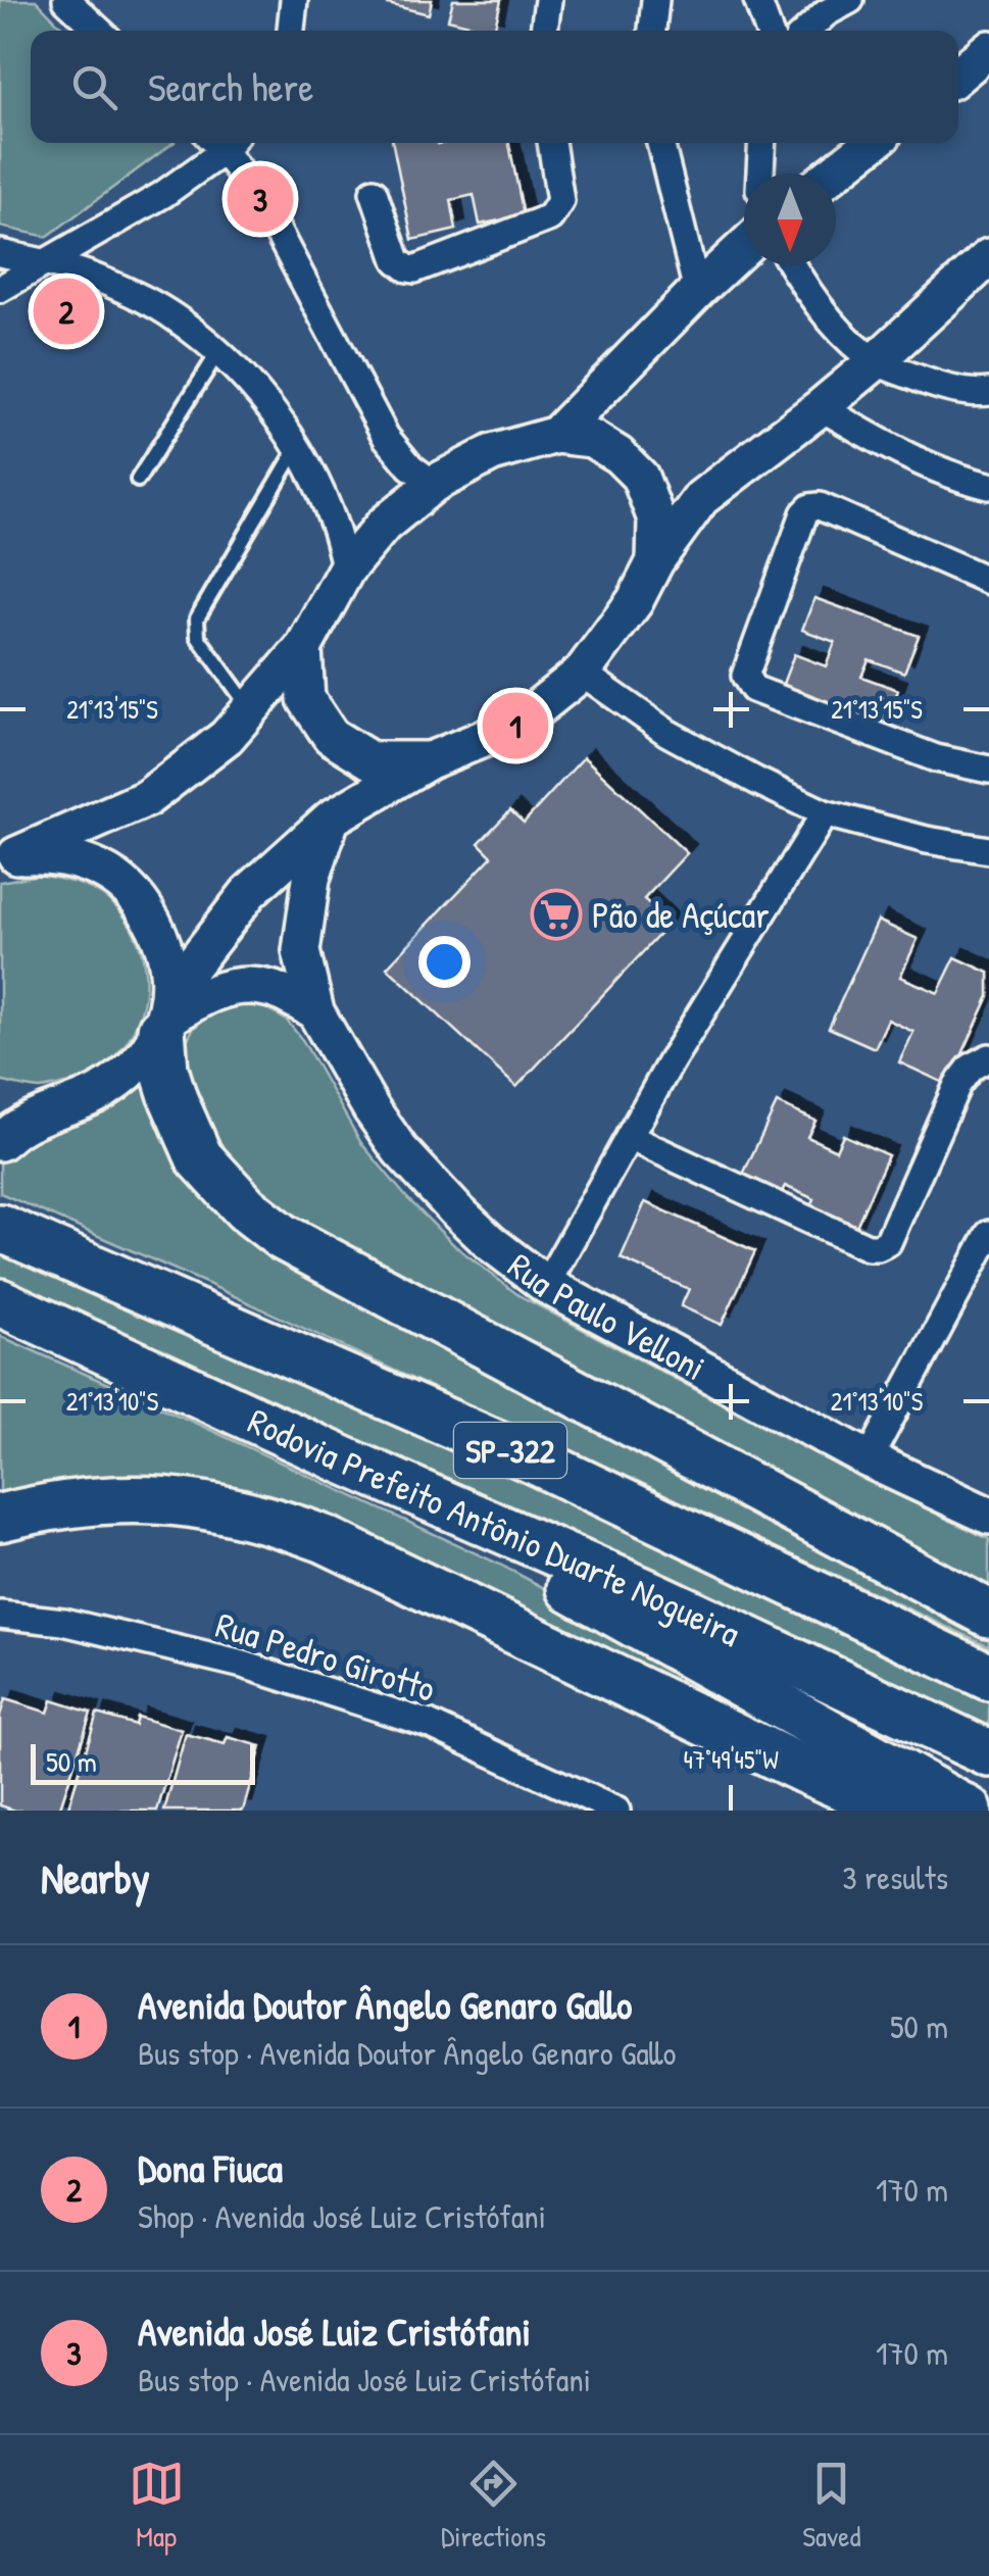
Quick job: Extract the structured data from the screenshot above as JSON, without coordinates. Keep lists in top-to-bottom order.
{
  "streets": {
    "highway": ["SP-322", "Rodovia Prefeito Antônio Duarte Nogueira"],
    "main road": ["Rua Paulo Velloni"],
    "street": ["Rua Pedro Girotto"]
  },
  "places": {
    "supermarket": ["Pão de Açúcar"]
  },
  "scale_bar": "50 m",
  "north": "bottom",
  "page": {
    "search": "Search here",
    "pins": ["3", "2", "1"],
    "scale": "50 m",
    "heading": ["Nearby", "3 results"],
    "list": [
      {
        "mark": "1",
        "name": "Avenida Doutor Ângelo Genaro Gallo",
        "note": "Bus stop · Avenida Doutor Ângelo Genaro Gallo",
        "value": "50 m"
      },
      {
        "mark": "2",
        "name": "Dona Fiuca",
        "note": "Shop · Avenida José Luiz Cristófani",
        "value": "170 m"
      },
      {
        "mark": "3",
        "name": "Avenida José Luiz Cristófani",
        "note": "Bus stop · Avenida José Luiz Cristófani",
        "value": "170 m"
      }
    ],
    "nav": ["Map", "Directions", "Saved"]
  },
  "coordinates": ["21°13'15\"S", "21°13'10\"S", "47°49'45\"W"]
}
